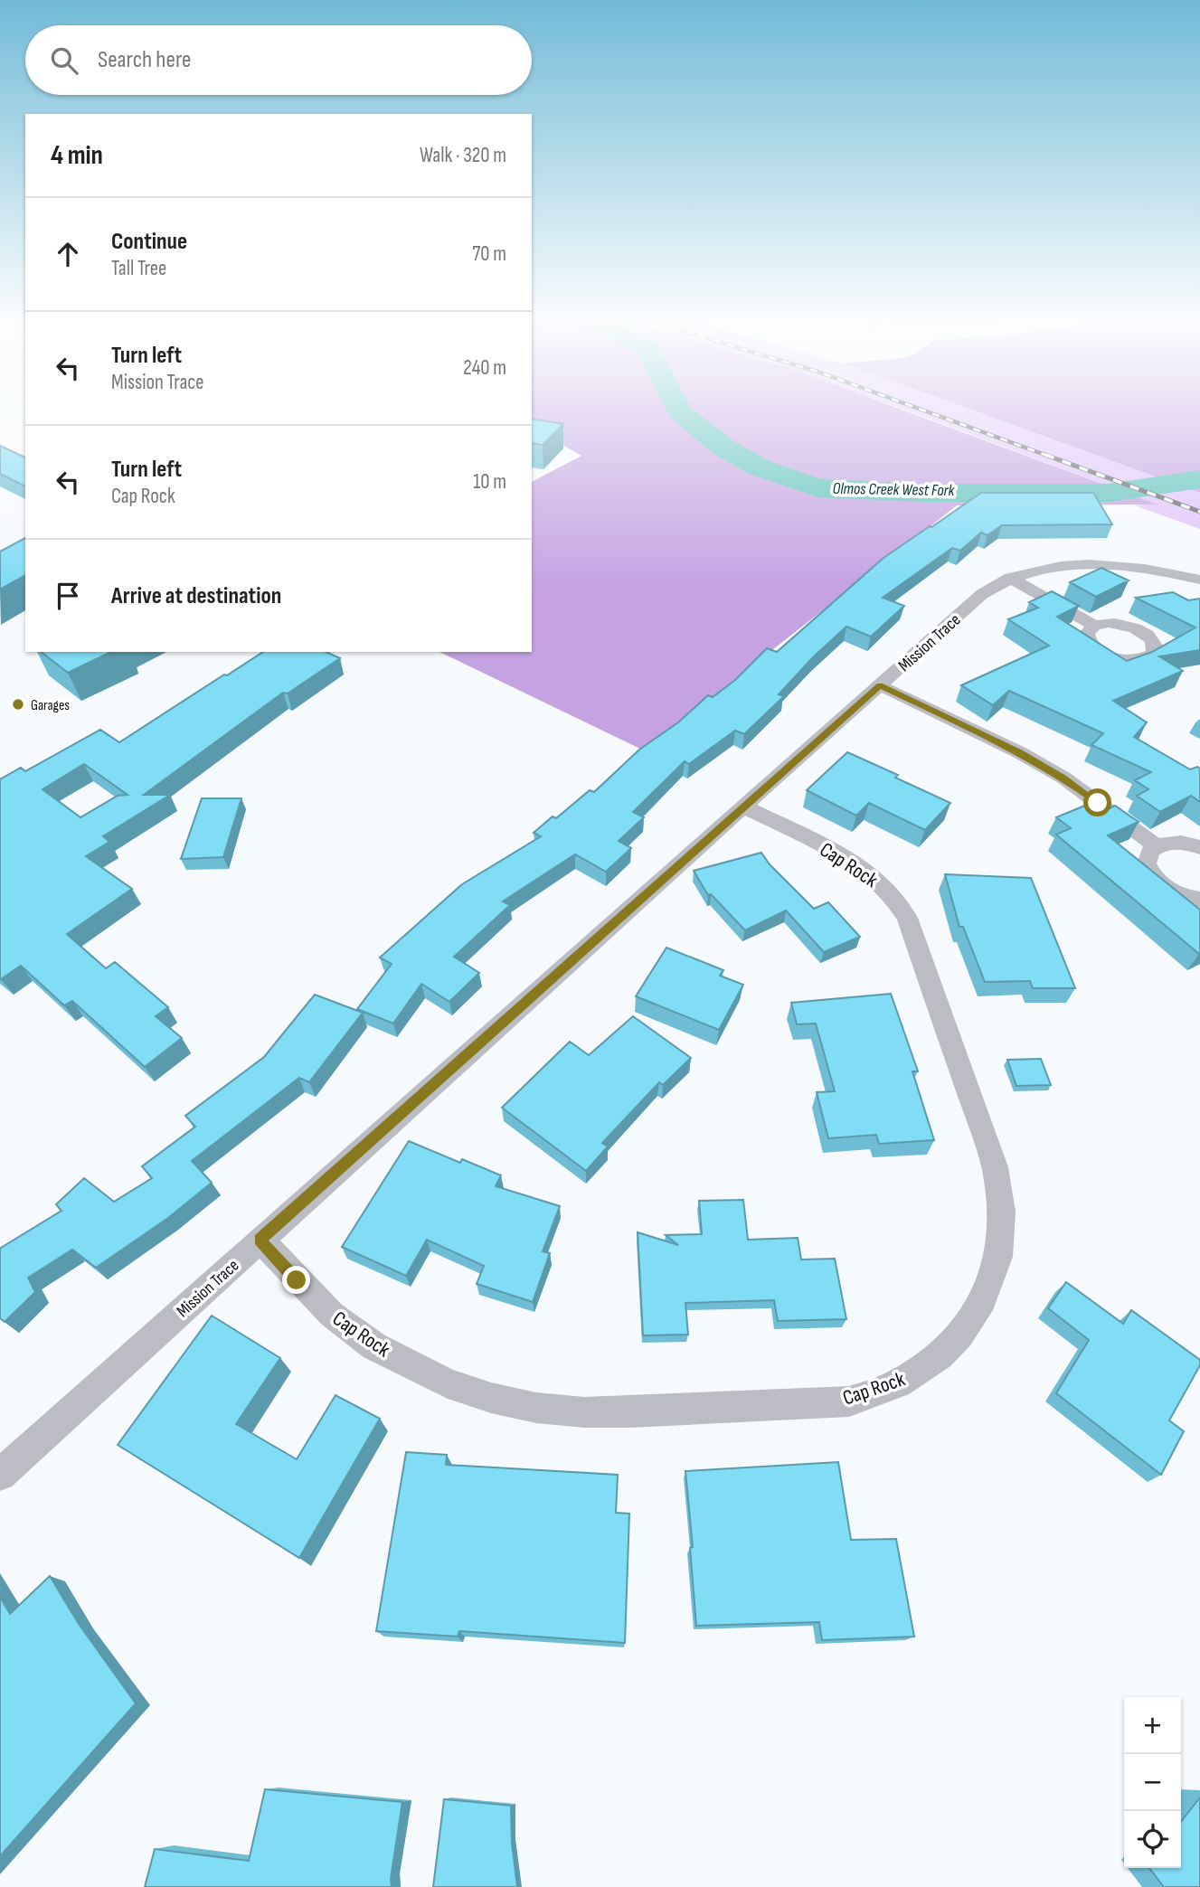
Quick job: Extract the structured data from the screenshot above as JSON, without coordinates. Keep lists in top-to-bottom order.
{
  "streets": {
    "street": ["Mission Trace", "Cap Rock"]
  },
  "crossings": [
    ["Mission Trace", "Cap Rock"]
  ],
  "water": ["Olmos Creek West Fork"],
  "places": ["Garages"],
  "page": {
    "search": "Search here",
    "heading": ["4 min", "Walk · 320 m"],
    "list": [
      ["Continue", "Tall Tree", "70 m"],
      ["Turn left", "Mission Trace", "240 m"],
      ["Turn left", "Cap Rock", "10 m"],
      "Arrive at destination"
    ],
    "map_buttons": ["+", "−"]
  }
}
